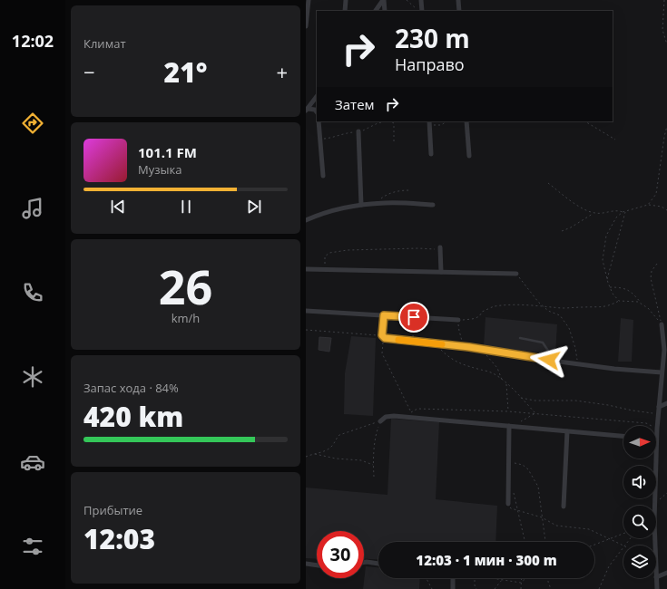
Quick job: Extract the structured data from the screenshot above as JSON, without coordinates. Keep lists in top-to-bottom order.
{
  "north": "right",
  "page": {
    "tabs": "12:02",
    "tile": [
      "Климат",
      ["26", "km/h"],
      ["Запас хода · 84%", "420 km"],
      ["Прибытие", "12:03"]
    ],
    "turn": ["230 m", "Направо"],
    "heat": ["−", "21°", "+"],
    "then": "Затем",
    "song": ["101.1 FM", "Музыка"],
    "limit": "30",
    "trip": "12:03 · 1 мин · 300 m"
  }
}
